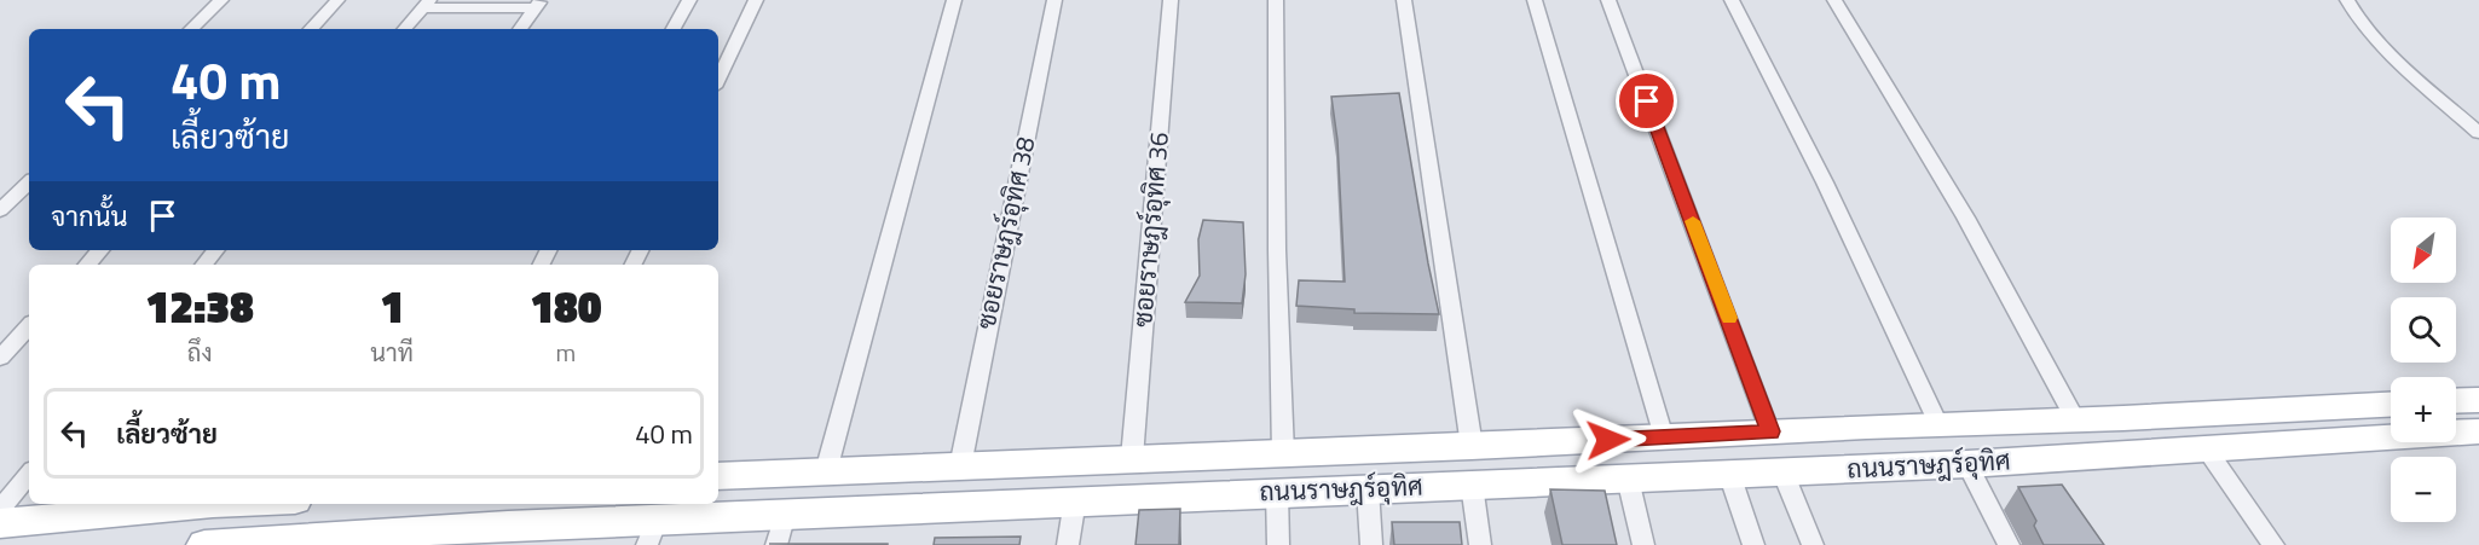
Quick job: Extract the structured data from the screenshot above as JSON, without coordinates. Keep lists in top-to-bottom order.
{
  "streets": {
    "main road": ["ถนนราษฎร์อุทิศ"],
    "street": ["ซอยราษฎร์อุทิศ 36", "ซอยราษฎร์อุทิศ 38"]
  },
  "crossings": [
    ["ซอยราษฎร์อุทิศ 36", "ถนนราษฎร์อุทิศ"],
    ["ซอยราษฎร์อุทิศ 38", "ถนนราษฎร์อุทิศ"]
  ],
  "north": "bottom left",
  "page": {
    "turn": ["40 m", "เลี้ยวซ้าย"],
    "then": "จากนั้น",
    "map_buttons": ["+", "−"],
    "eta": [
      "12:38",
      "ถึง",
      "1",
      "นาที",
      "180",
      "m"
    ],
    "list": [
      {
        "name": "เลี้ยวซ้าย",
        "value": "40 m"
      }
    ]
  }
}
